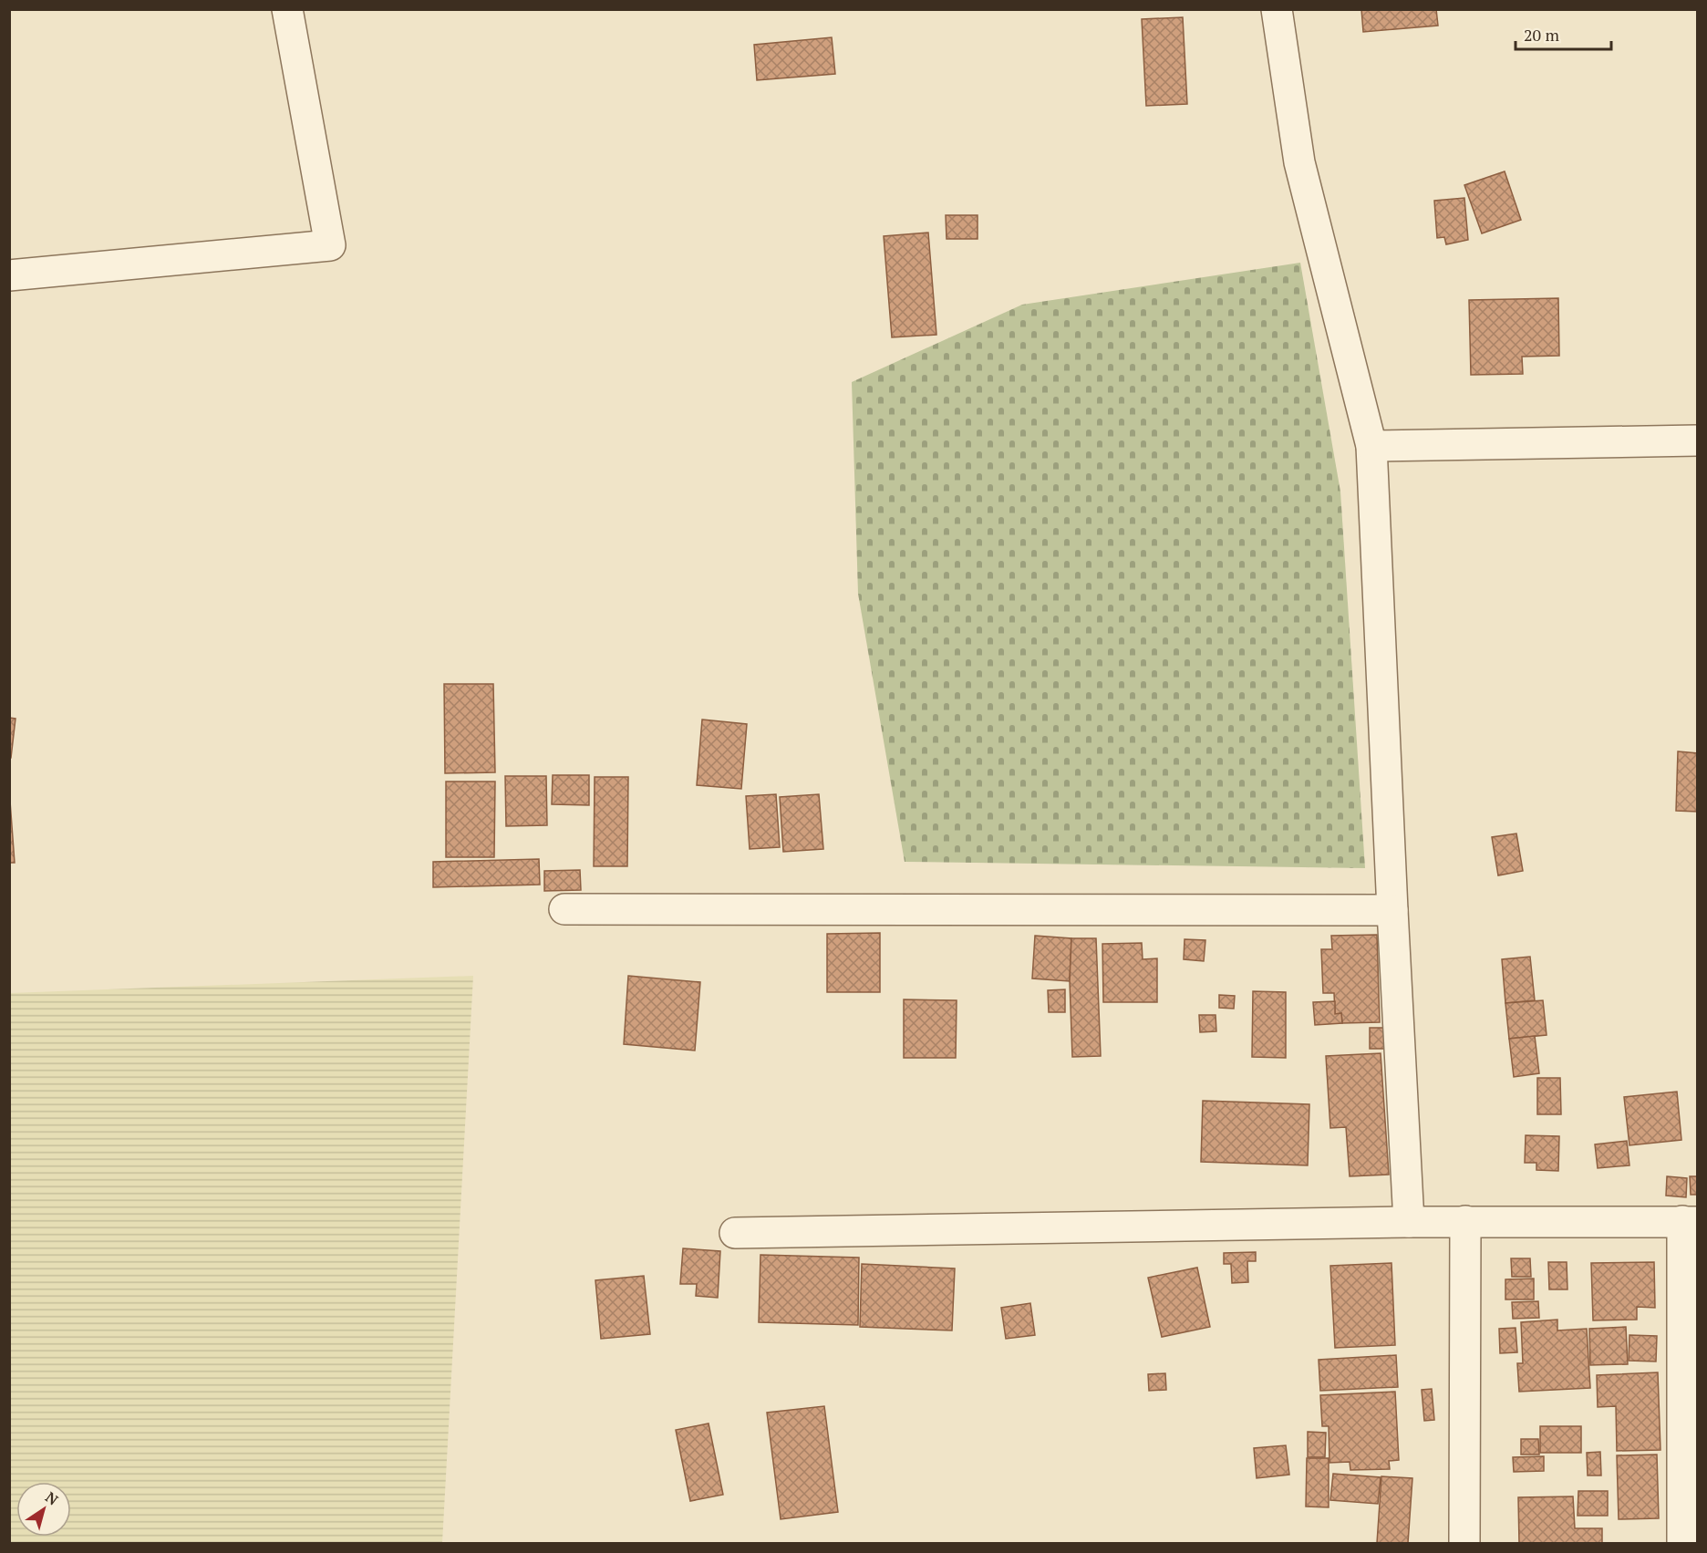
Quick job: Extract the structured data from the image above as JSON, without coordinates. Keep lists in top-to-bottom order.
{
  "scale_bar": "20 m",
  "north": "top right"
}
